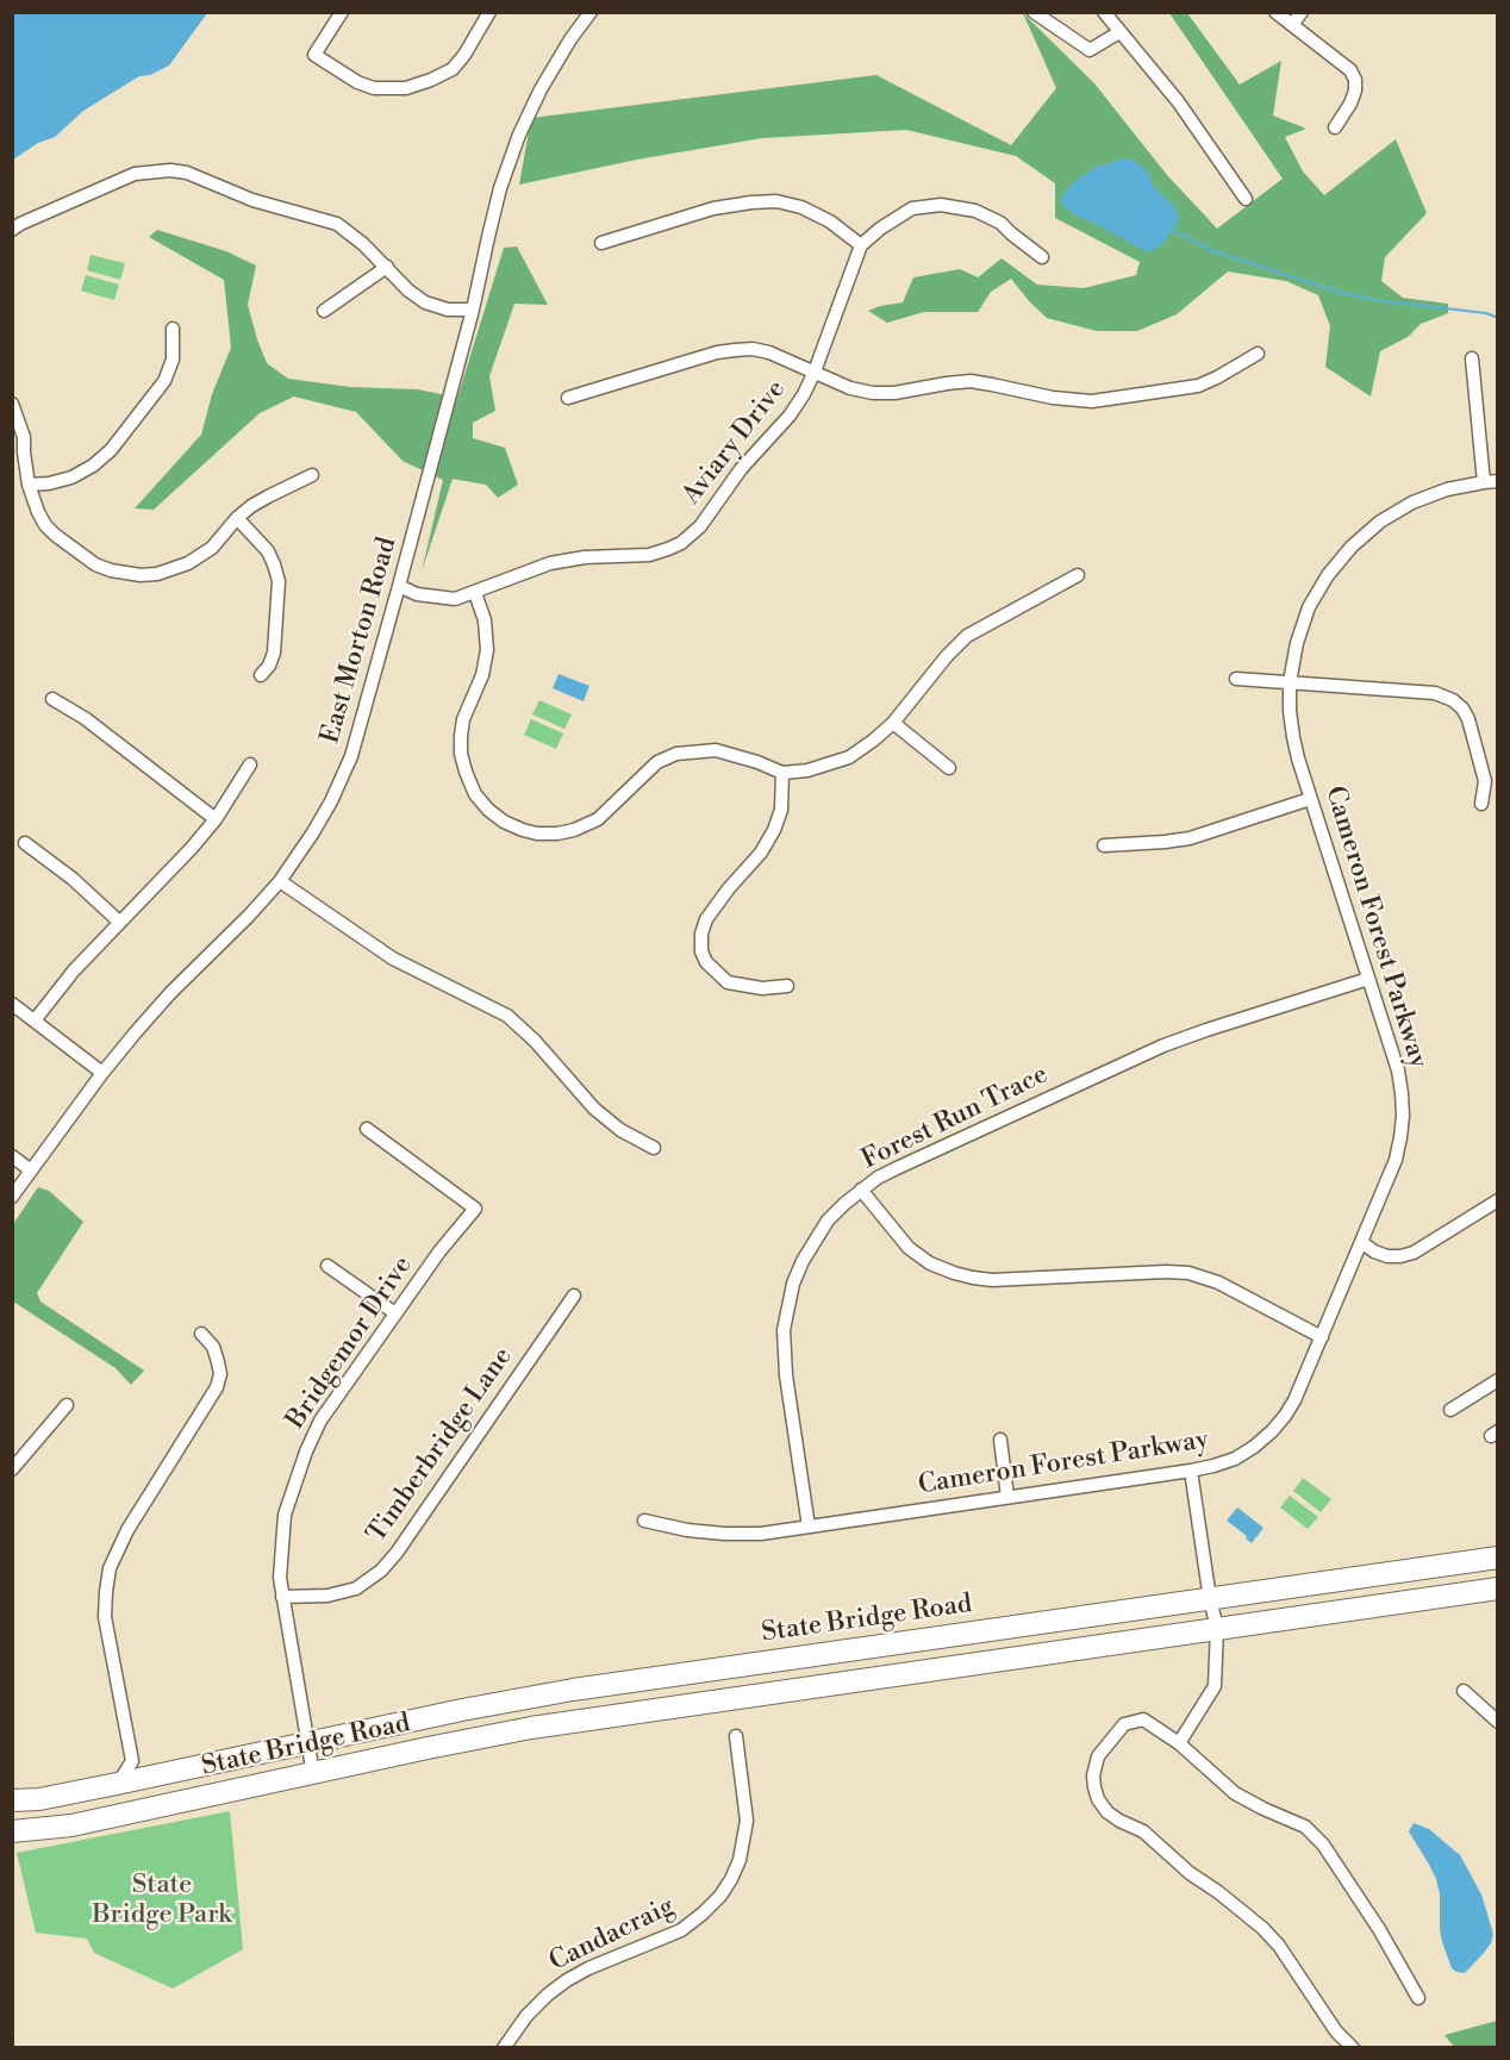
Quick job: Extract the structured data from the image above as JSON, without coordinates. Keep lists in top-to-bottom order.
{
  "streets": {
    "highway": ["State Bridge Road"],
    "street": [
      "Aviary Drive",
      "East Morton Road",
      "Cameron Forest Parkway",
      "Forest Run Trace",
      "Bridgemor Drive",
      "Timberbridge Lane",
      "Candacraig"
    ]
  },
  "crossings": [
    ["Aviary Drive", "East Morton Road"],
    ["Cameron Forest Parkway", "Forest Run Trace"],
    ["Bridgemor Drive", "Timberbridge Lane"],
    ["Bridgemor Drive", "State Bridge Road"]
  ],
  "parks": ["State Bridge Park"]
}
